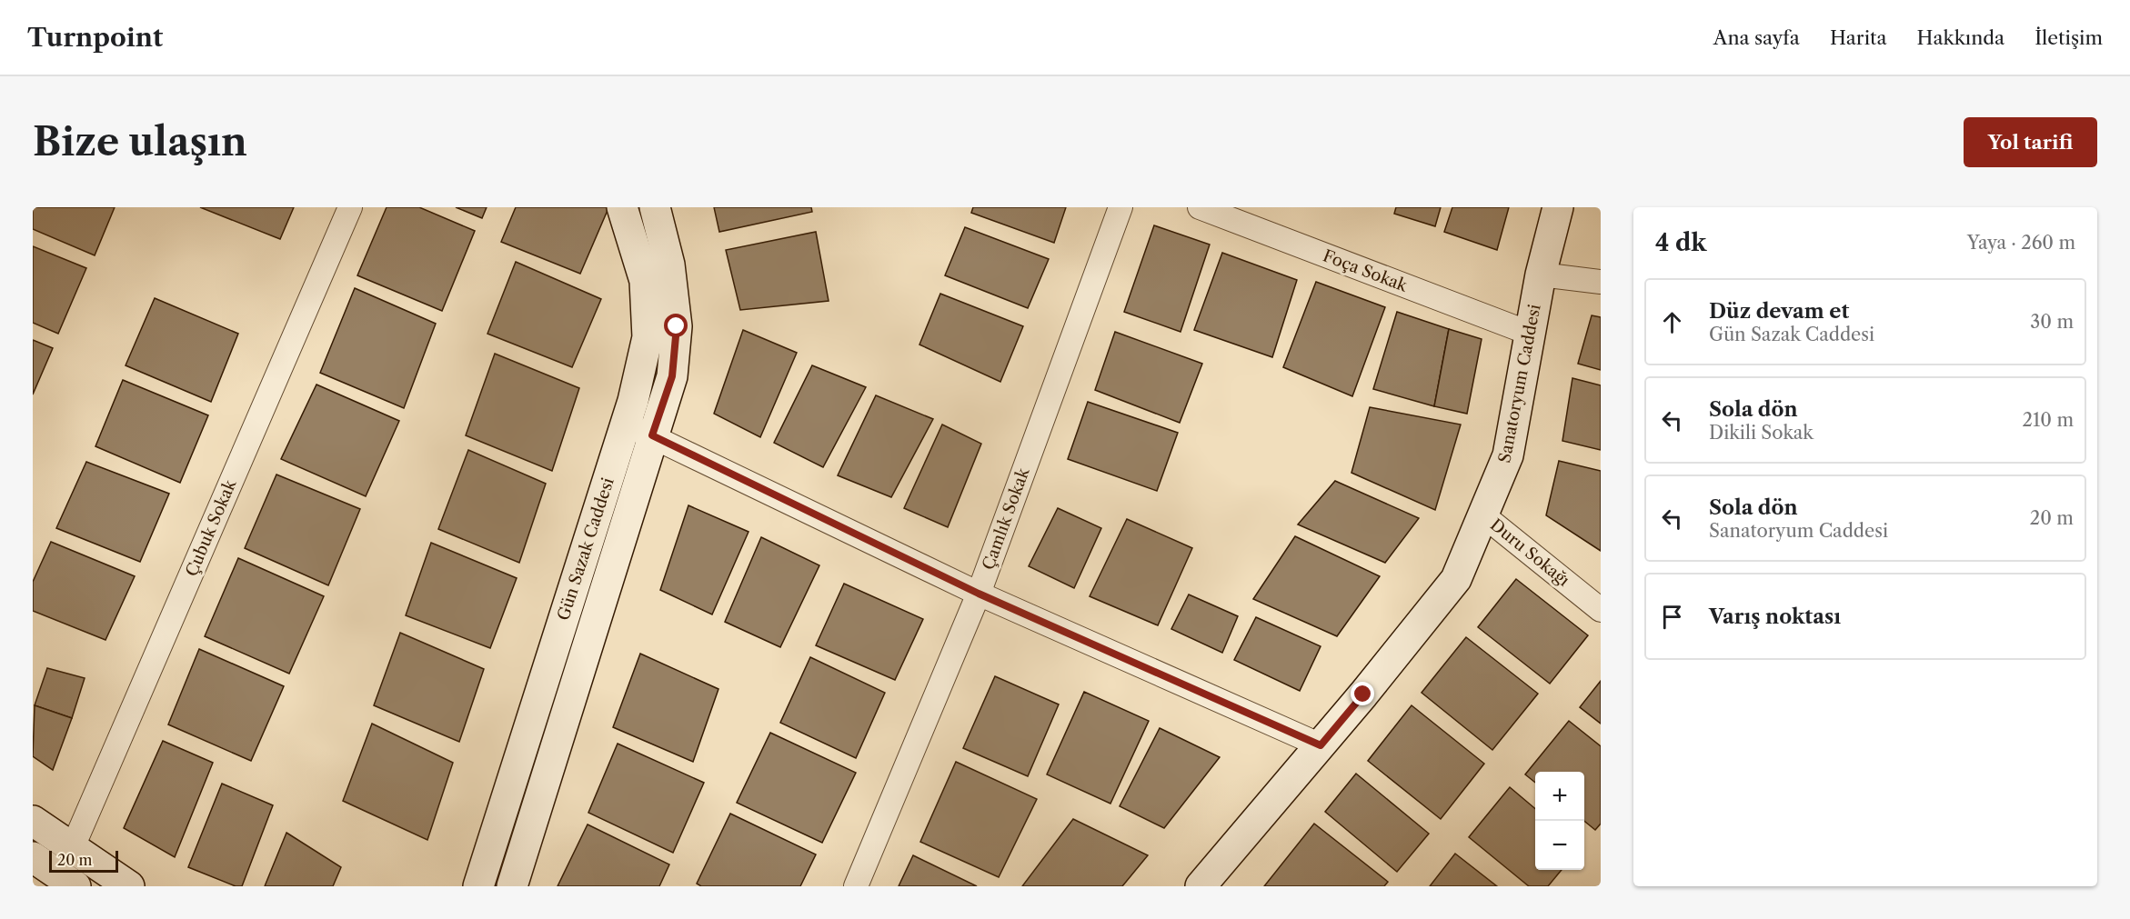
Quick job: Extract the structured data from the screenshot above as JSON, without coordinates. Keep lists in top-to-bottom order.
{
  "streets": {
    "main road": ["Sanatoryum Caddesi", "Gün Sazak Caddesi"],
    "street": [
      "Foça Sokak",
      "Çamlık Sokak",
      "Çubuk Sokak",
      "Duru Sokağı"
    ]
  },
  "crossings": [
    ["Foça Sokak", "Sanatoryum Caddesi"],
    ["Sanatoryum Caddesi", "Duru Sokağı"]
  ],
  "scale_bar": "20 m",
  "page": {
    "header": "Turnpoint",
    "nav": [
      "Ana sayfa",
      "Harita",
      "Hakkında",
      "İletişim"
    ],
    "buttons": "Yol tarifi",
    "title": "Bize ulaşın",
    "heading": ["4 dk", "Yaya · 260 m"],
    "list": [
      ["Düz devam et", "Gün Sazak Caddesi", "30 m"],
      ["Sola dön", "Dikili Sokak", "210 m"],
      ["Sola dön", "Sanatoryum Caddesi", "20 m"],
      "Varış noktası"
    ],
    "map_buttons": ["+", "−"],
    "scale": "20 m"
  }
}
